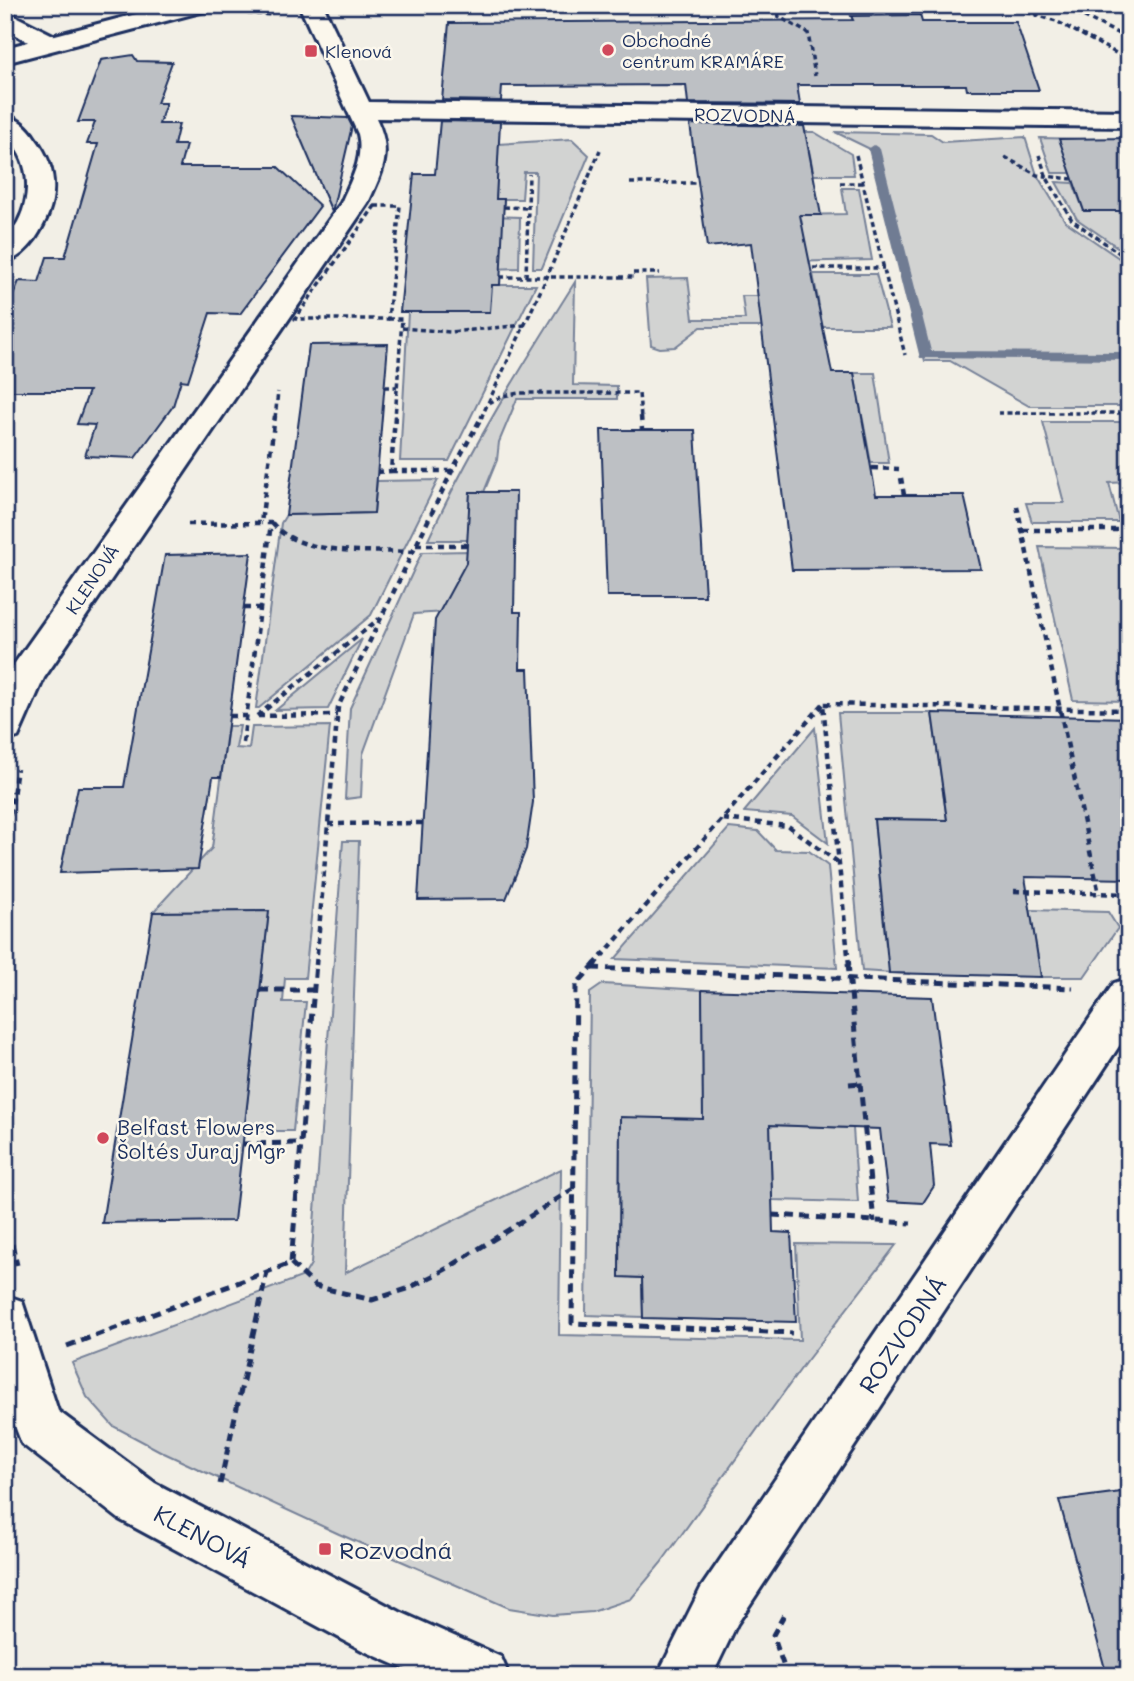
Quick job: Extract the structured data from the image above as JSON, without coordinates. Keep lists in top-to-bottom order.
{
  "streets": {
    "street": ["ROZVODNÁ", "KLENOVÁ"]
  },
  "crossings": [
    ["ROZVODNÁ", "KLENOVÁ"]
  ],
  "places": {
    "other": ["Obchodné centrum KRAMÁRE", "Belfast Flowers Šoltés Juraj Mgr"],
    "transit": ["Klenová", "Rozvodná"]
  }
}
